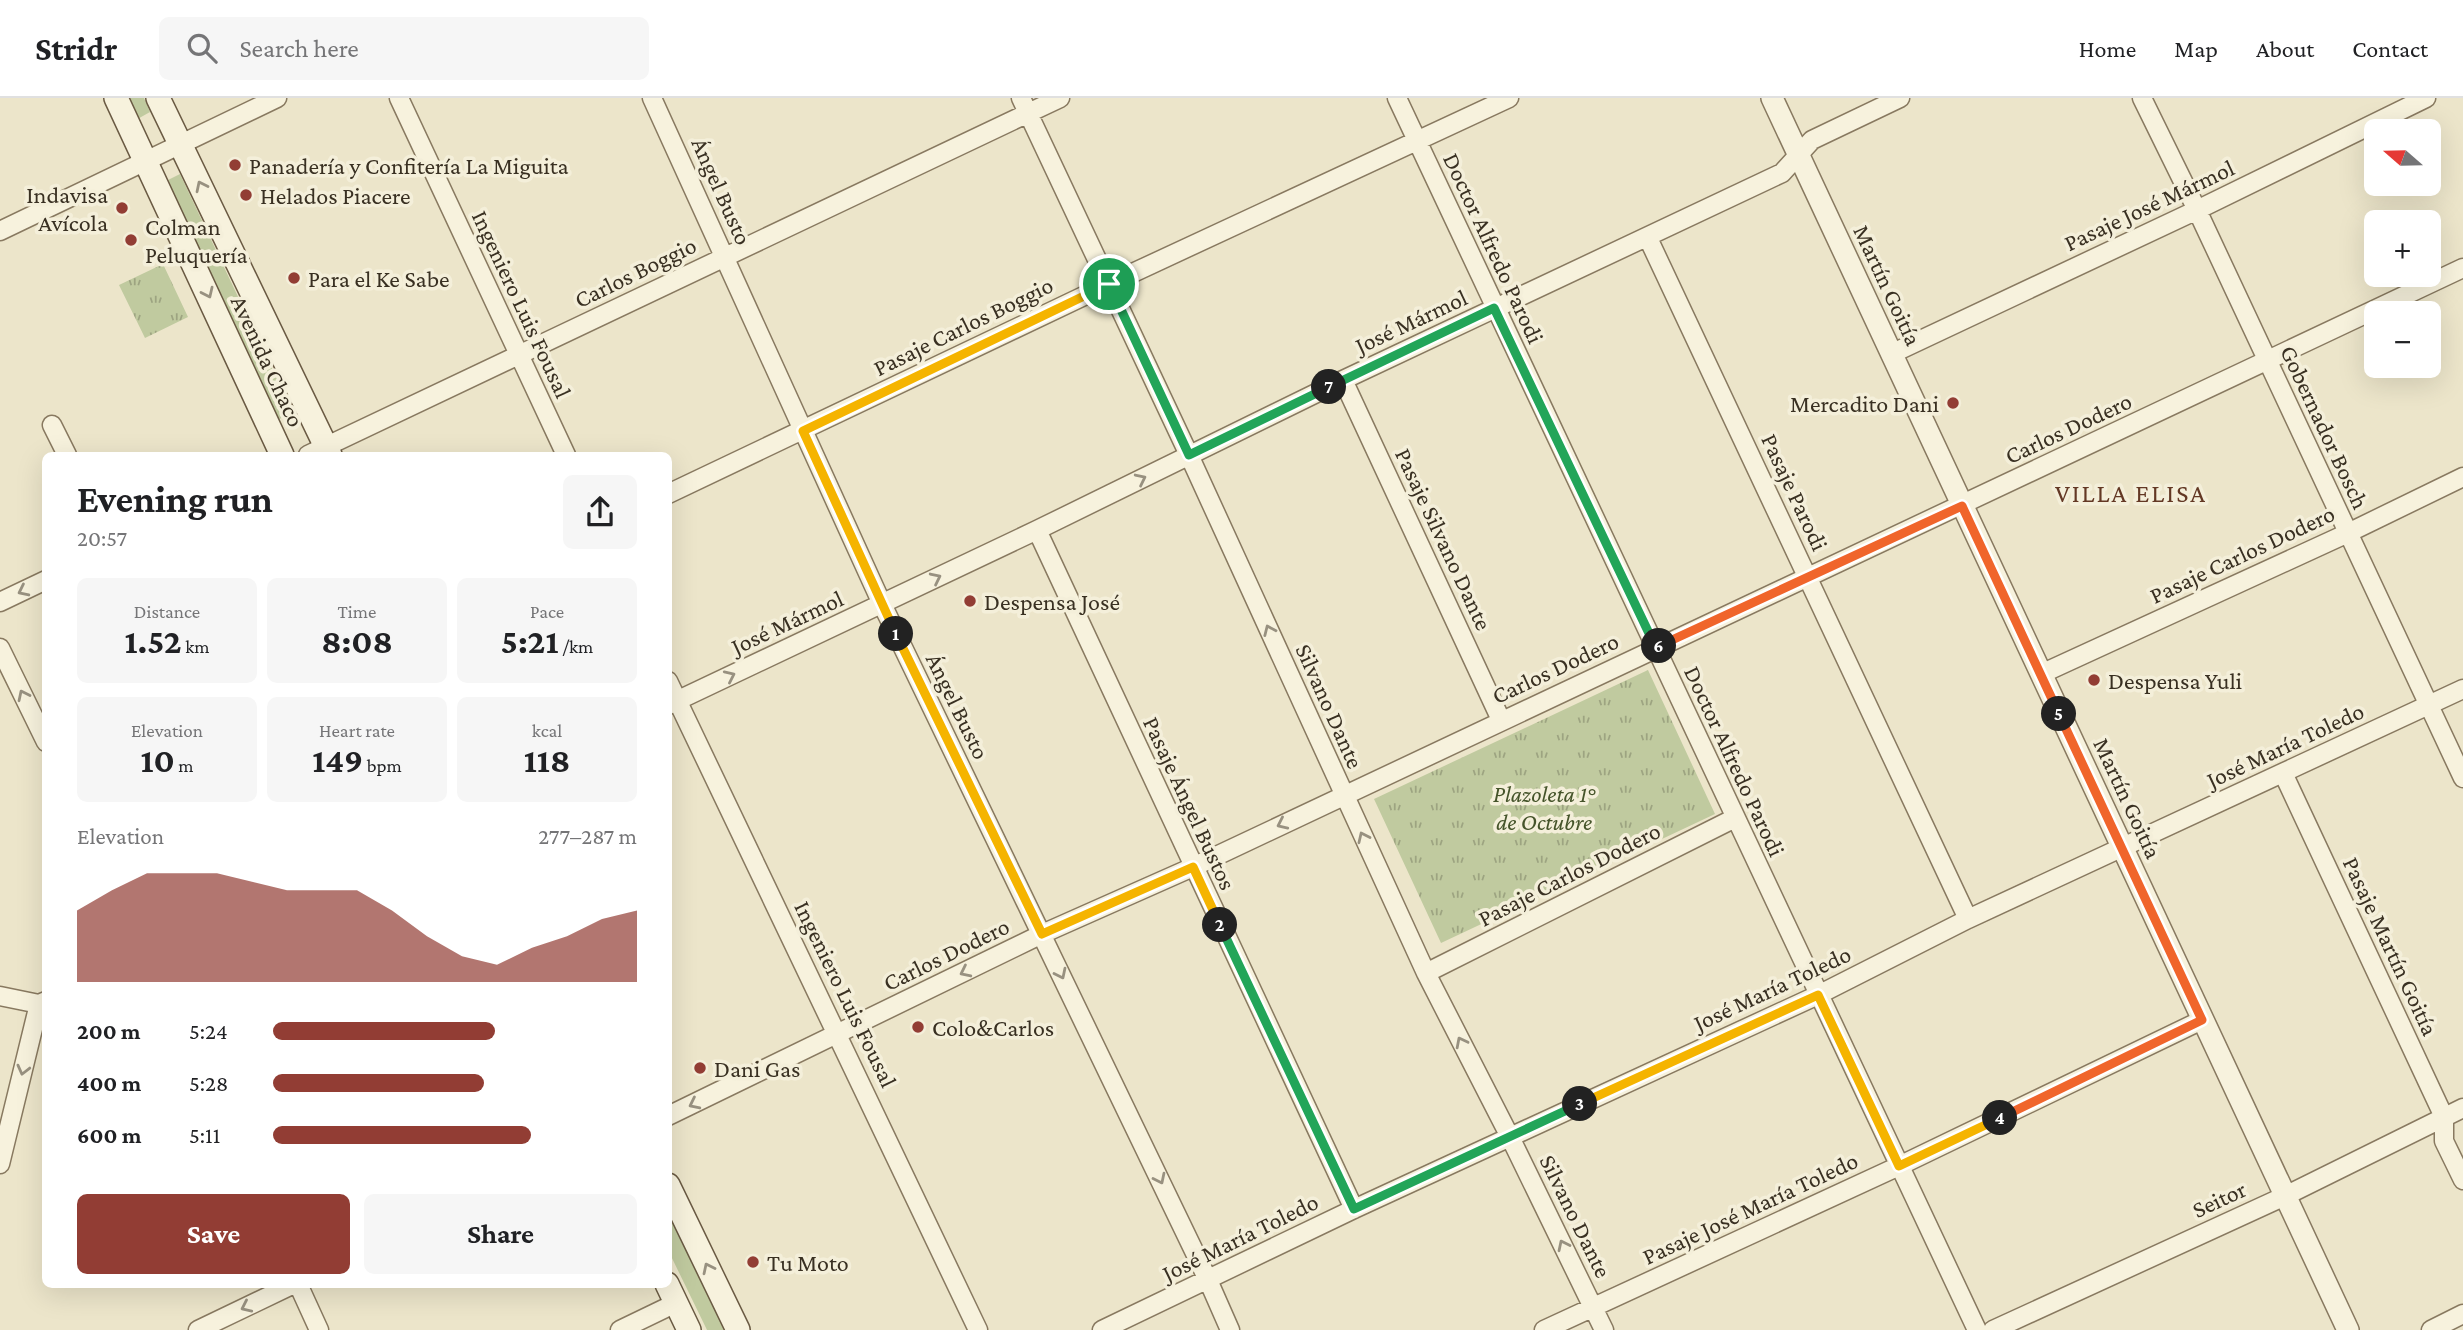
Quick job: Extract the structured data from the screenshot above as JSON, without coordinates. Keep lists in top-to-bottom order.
{
  "streets": {
    "main road": ["Avenida Chaco"],
    "street": [
      "Ángel Busto",
      "Pasaje José Mármol",
      "Doctor Alfredo Parodi",
      "Carlos Boggio",
      "Martín Goitía",
      "Ingeniero Luis Fousal",
      "José Mármol",
      "Pasaje Carlos Boggio",
      "Gobernador Bosch",
      "Carlos Dodero",
      "Pasaje Parodi",
      "Pasaje Silvano Dante",
      "Pasaje Carlos Dodero",
      "Silvano Dante",
      "José María Toledo",
      "Pasaje Ángel Bustos",
      "Pasaje Martín Goitía",
      "Seitor",
      "Pasaje José María Toledo"
    ]
  },
  "crossings": [
    ["Ángel Busto", "Carlos Boggio"],
    ["Ángel Busto", "José Mármol"],
    ["Ángel Busto", "Pasaje Carlos Boggio"],
    ["Ángel Busto", "Carlos Dodero"],
    ["Ángel Busto", "José María Toledo"],
    ["Pasaje José Mármol", "Martín Goitía"],
    ["Pasaje José Mármol", "Gobernador Bosch"],
    ["Doctor Alfredo Parodi", "José Mármol"],
    ["Doctor Alfredo Parodi", "Pasaje Carlos Boggio"],
    ["Doctor Alfredo Parodi", "Carlos Dodero"],
    ["Doctor Alfredo Parodi", "Pasaje Carlos Dodero"],
    ["Doctor Alfredo Parodi", "José María Toledo"],
    ["Doctor Alfredo Parodi", "Pasaje José María Toledo"],
    ["Carlos Boggio", "Ingeniero Luis Fousal"],
    ["Carlos Boggio", "Avenida Chaco"],
    ["Carlos Boggio", "Silvano Dante"],
    ["Martín Goitía", "José Mármol"],
    ["Martín Goitía", "Carlos Dodero"],
    ["Martín Goitía", "Pasaje Carlos Dodero"],
    ["Martín Goitía", "José María Toledo"],
    ["Martín Goitía", "Seitor"],
    ["Martín Goitía", "Pasaje José María Toledo"],
    ["Ingeniero Luis Fousal", "José Mármol"],
    ["Ingeniero Luis Fousal", "Carlos Dodero"],
    ["José Mármol", "Pasaje Parodi"],
    ["José Mármol", "Pasaje Silvano Dante"],
    ["José Mármol", "Silvano Dante"],
    ["José Mármol", "Pasaje Ángel Bustos"],
    ["Pasaje Carlos Boggio", "Silvano Dante"],
    ["Gobernador Bosch", "Carlos Dodero"],
    ["Gobernador Bosch", "Pasaje Carlos Dodero"],
    ["Gobernador Bosch", "José María Toledo"],
    ["Carlos Dodero", "Pasaje Parodi"],
    ["Carlos Dodero", "Pasaje Silvano Dante"],
    ["Carlos Dodero", "Silvano Dante"],
    ["Carlos Dodero", "Pasaje Ángel Bustos"],
    ["Pasaje Parodi", "José María Toledo"],
    ["Pasaje Carlos Dodero", "Silvano Dante"],
    ["Silvano Dante", "José María Toledo"],
    ["Silvano Dante", "Pasaje José María Toledo"],
    ["José María Toledo", "Pasaje Ángel Bustos"],
    ["José María Toledo", "Pasaje Martín Goitía"],
    ["Pasaje Martín Goitía", "Seitor"]
  ],
  "one_way": ["José Mármol", "Silvano Dante"],
  "districts": ["VILLA ELISA"],
  "parks": ["Plazoleta 1° de Octubre"],
  "places": [
    "Panadería y Confitería La Miguita",
    "Helados Piacere",
    "Indavisa Avícola",
    "Colman Peluquería",
    "Para el Ke Sabe",
    "Mercadito Dani",
    "Despensa José",
    "Despensa Yuli",
    "Colo&Carlos",
    "Dani Gas",
    "Tu Moto"
  ],
  "north": "left",
  "page": {
    "header": "Stridr",
    "search": "Search here",
    "nav": [
      "Home",
      "Map",
      "About",
      "Contact"
    ],
    "map_buttons": ["+", "−"],
    "pins": [
      "7",
      "1",
      "6",
      "5",
      "2",
      "3",
      "4"
    ],
    "heading": ["Evening run", "20:57"],
    "stats": [
      ["Distance", "1.52 km"],
      ["Time", "8:08"],
      ["Pace", "5:21 /km"],
      ["Elevation", "10 m"],
      ["Heart rate", "149 bpm"],
      ["kcal", "118"]
    ],
    "chart": ["Elevation", "277–287 m"],
    "list": [
      {
        "name": "200 m",
        "note": "5:24"
      },
      {
        "name": "400 m",
        "note": "5:28"
      },
      {
        "name": "600 m",
        "note": "5:11"
      }
    ],
    "buttons": ["Save", "Share"]
  }
}
